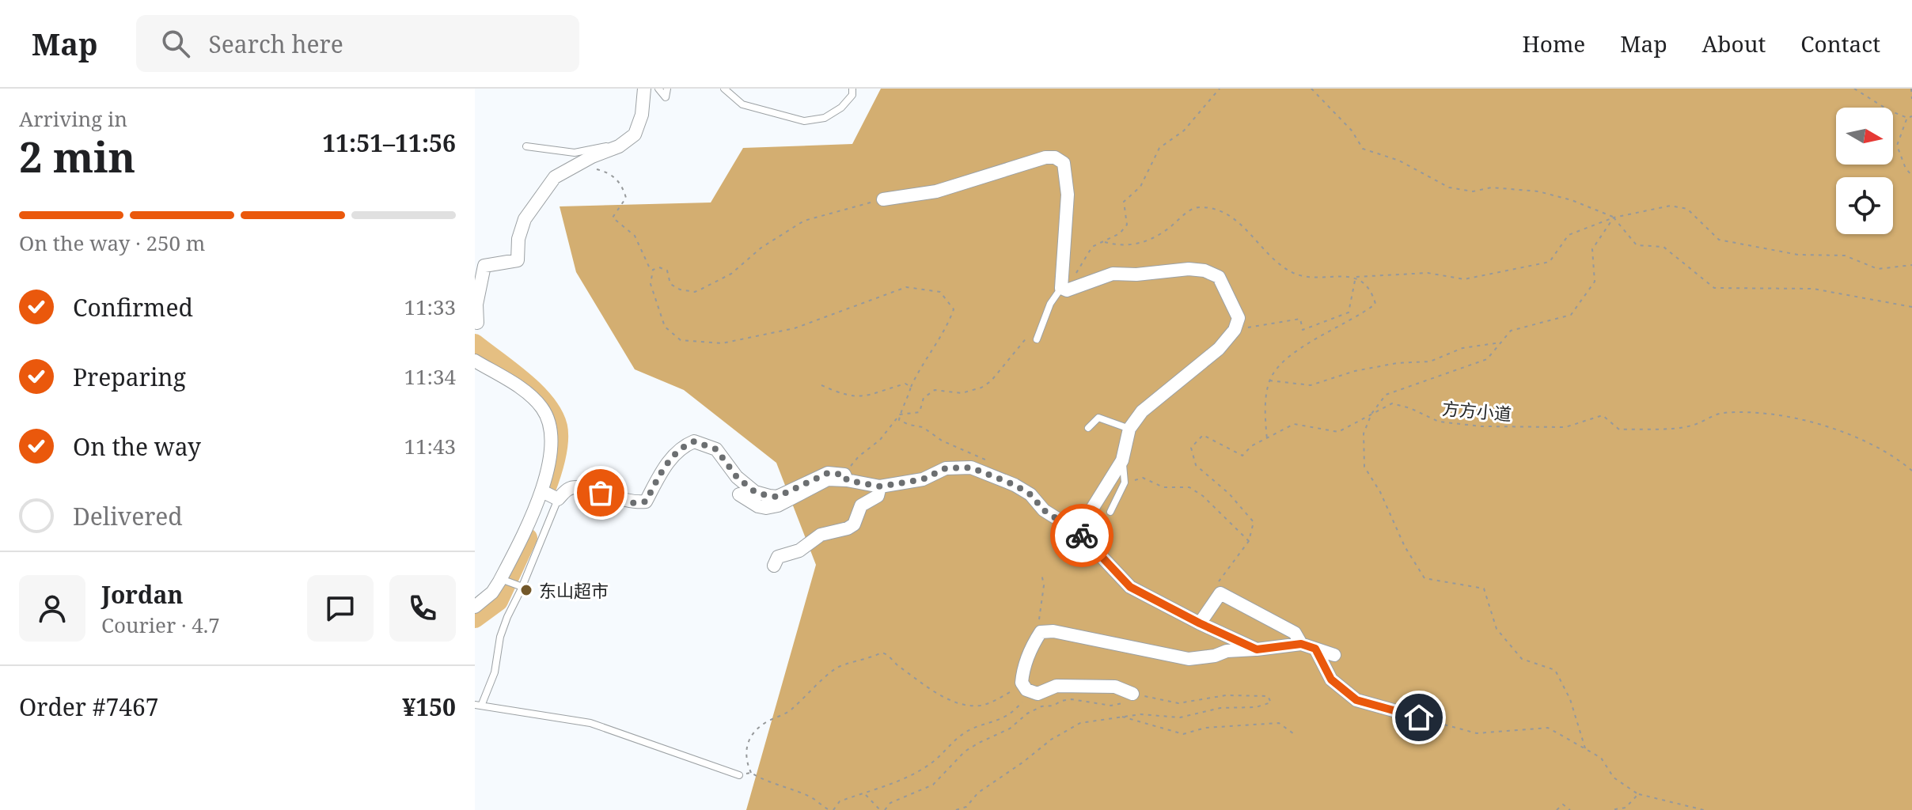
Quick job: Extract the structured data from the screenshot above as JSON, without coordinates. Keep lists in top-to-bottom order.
{
  "streets": {
    "path": ["方方小道"]
  },
  "places": ["东山超市"],
  "north": "right",
  "page": {
    "header": "Map",
    "search": "Search here",
    "nav": [
      "Home",
      "Map",
      "About",
      "Contact"
    ],
    "heading": ["2 min", "Arriving in", "11:51–11:56"],
    "panel": [
      "Jordan",
      "Courier · 4.7",
      "Order #7467",
      "¥150"
    ],
    "bar": "On the way · 250 m",
    "list": [
      ["Confirmed", "11:33"],
      ["Preparing", "11:34"],
      ["On the way", "11:43"],
      "Delivered"
    ]
  }
}
